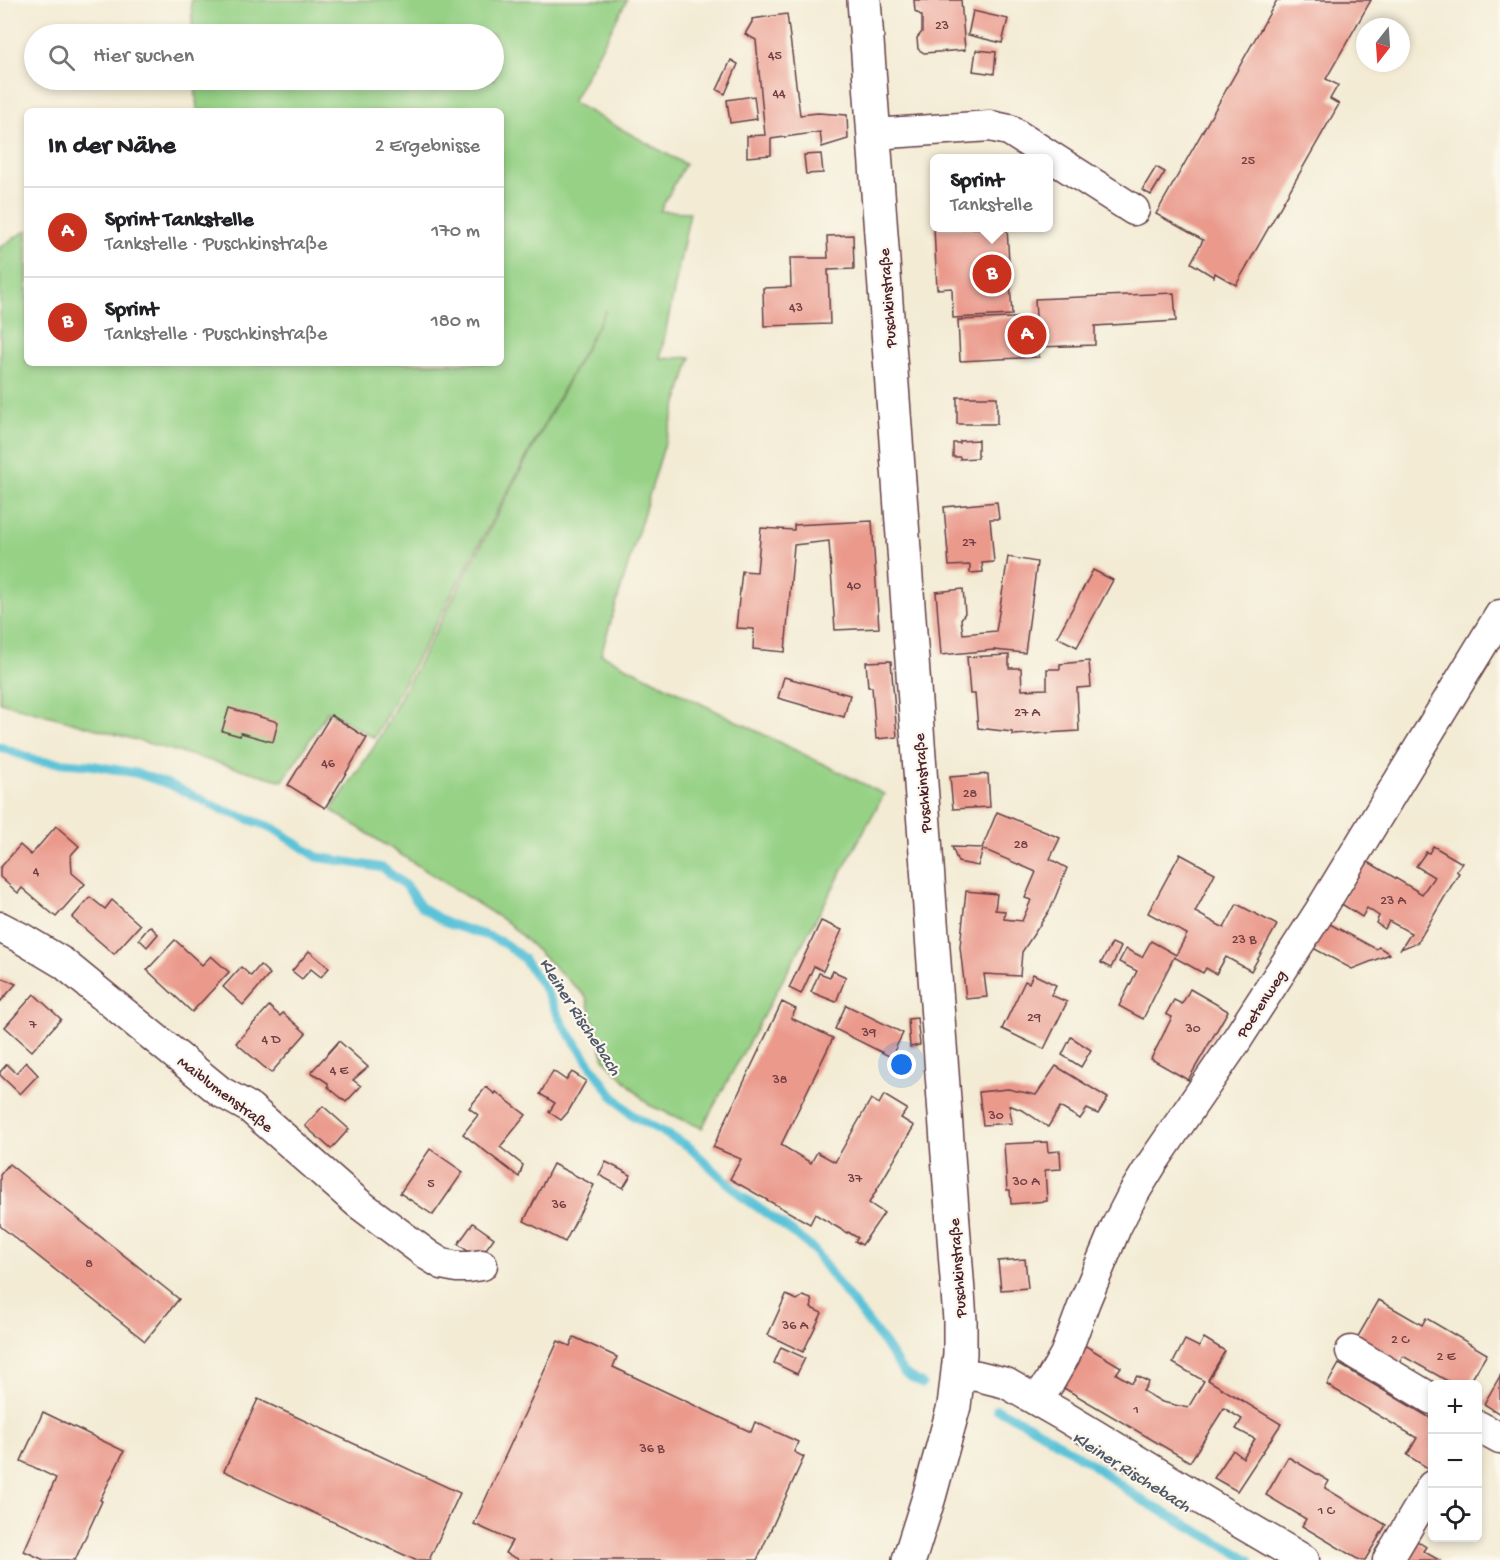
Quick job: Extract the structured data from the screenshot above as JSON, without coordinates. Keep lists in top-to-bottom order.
{
  "streets": {
    "main road": ["Puschkinstraße"],
    "street": ["Poetenweg", "Maiblumenstraße"]
  },
  "water": ["Kleiner Rischebach"],
  "house_numbers": [
    "23",
    "45",
    "44",
    "25",
    "43",
    "27",
    "40",
    "27 A",
    "46",
    "28",
    "28",
    "4",
    "23 A",
    "23 B",
    "29",
    "7",
    "30",
    "39",
    "4 D",
    "4 E",
    "38",
    "30",
    "37",
    "30 A",
    "5",
    "36",
    "8",
    "36 A",
    "2 C",
    "2 E",
    "1",
    "36 B",
    "1 C"
  ],
  "north": "bottom",
  "page": {
    "search": "Hier suchen",
    "heading": ["In der Nähe", "2 Ergebnisse"],
    "popup": ["Sprint", "Tankstelle"],
    "list": [
      {
        "mark": "A",
        "name": "Sprint Tankstelle",
        "note": "Tankstelle · Puschkinstraße",
        "value": "170 m"
      },
      {
        "mark": "B",
        "name": "Sprint",
        "note": "Tankstelle · Puschkinstraße",
        "value": "180 m"
      }
    ],
    "pins": ["B", "A"],
    "map_buttons": ["+", "−"]
  }
}
